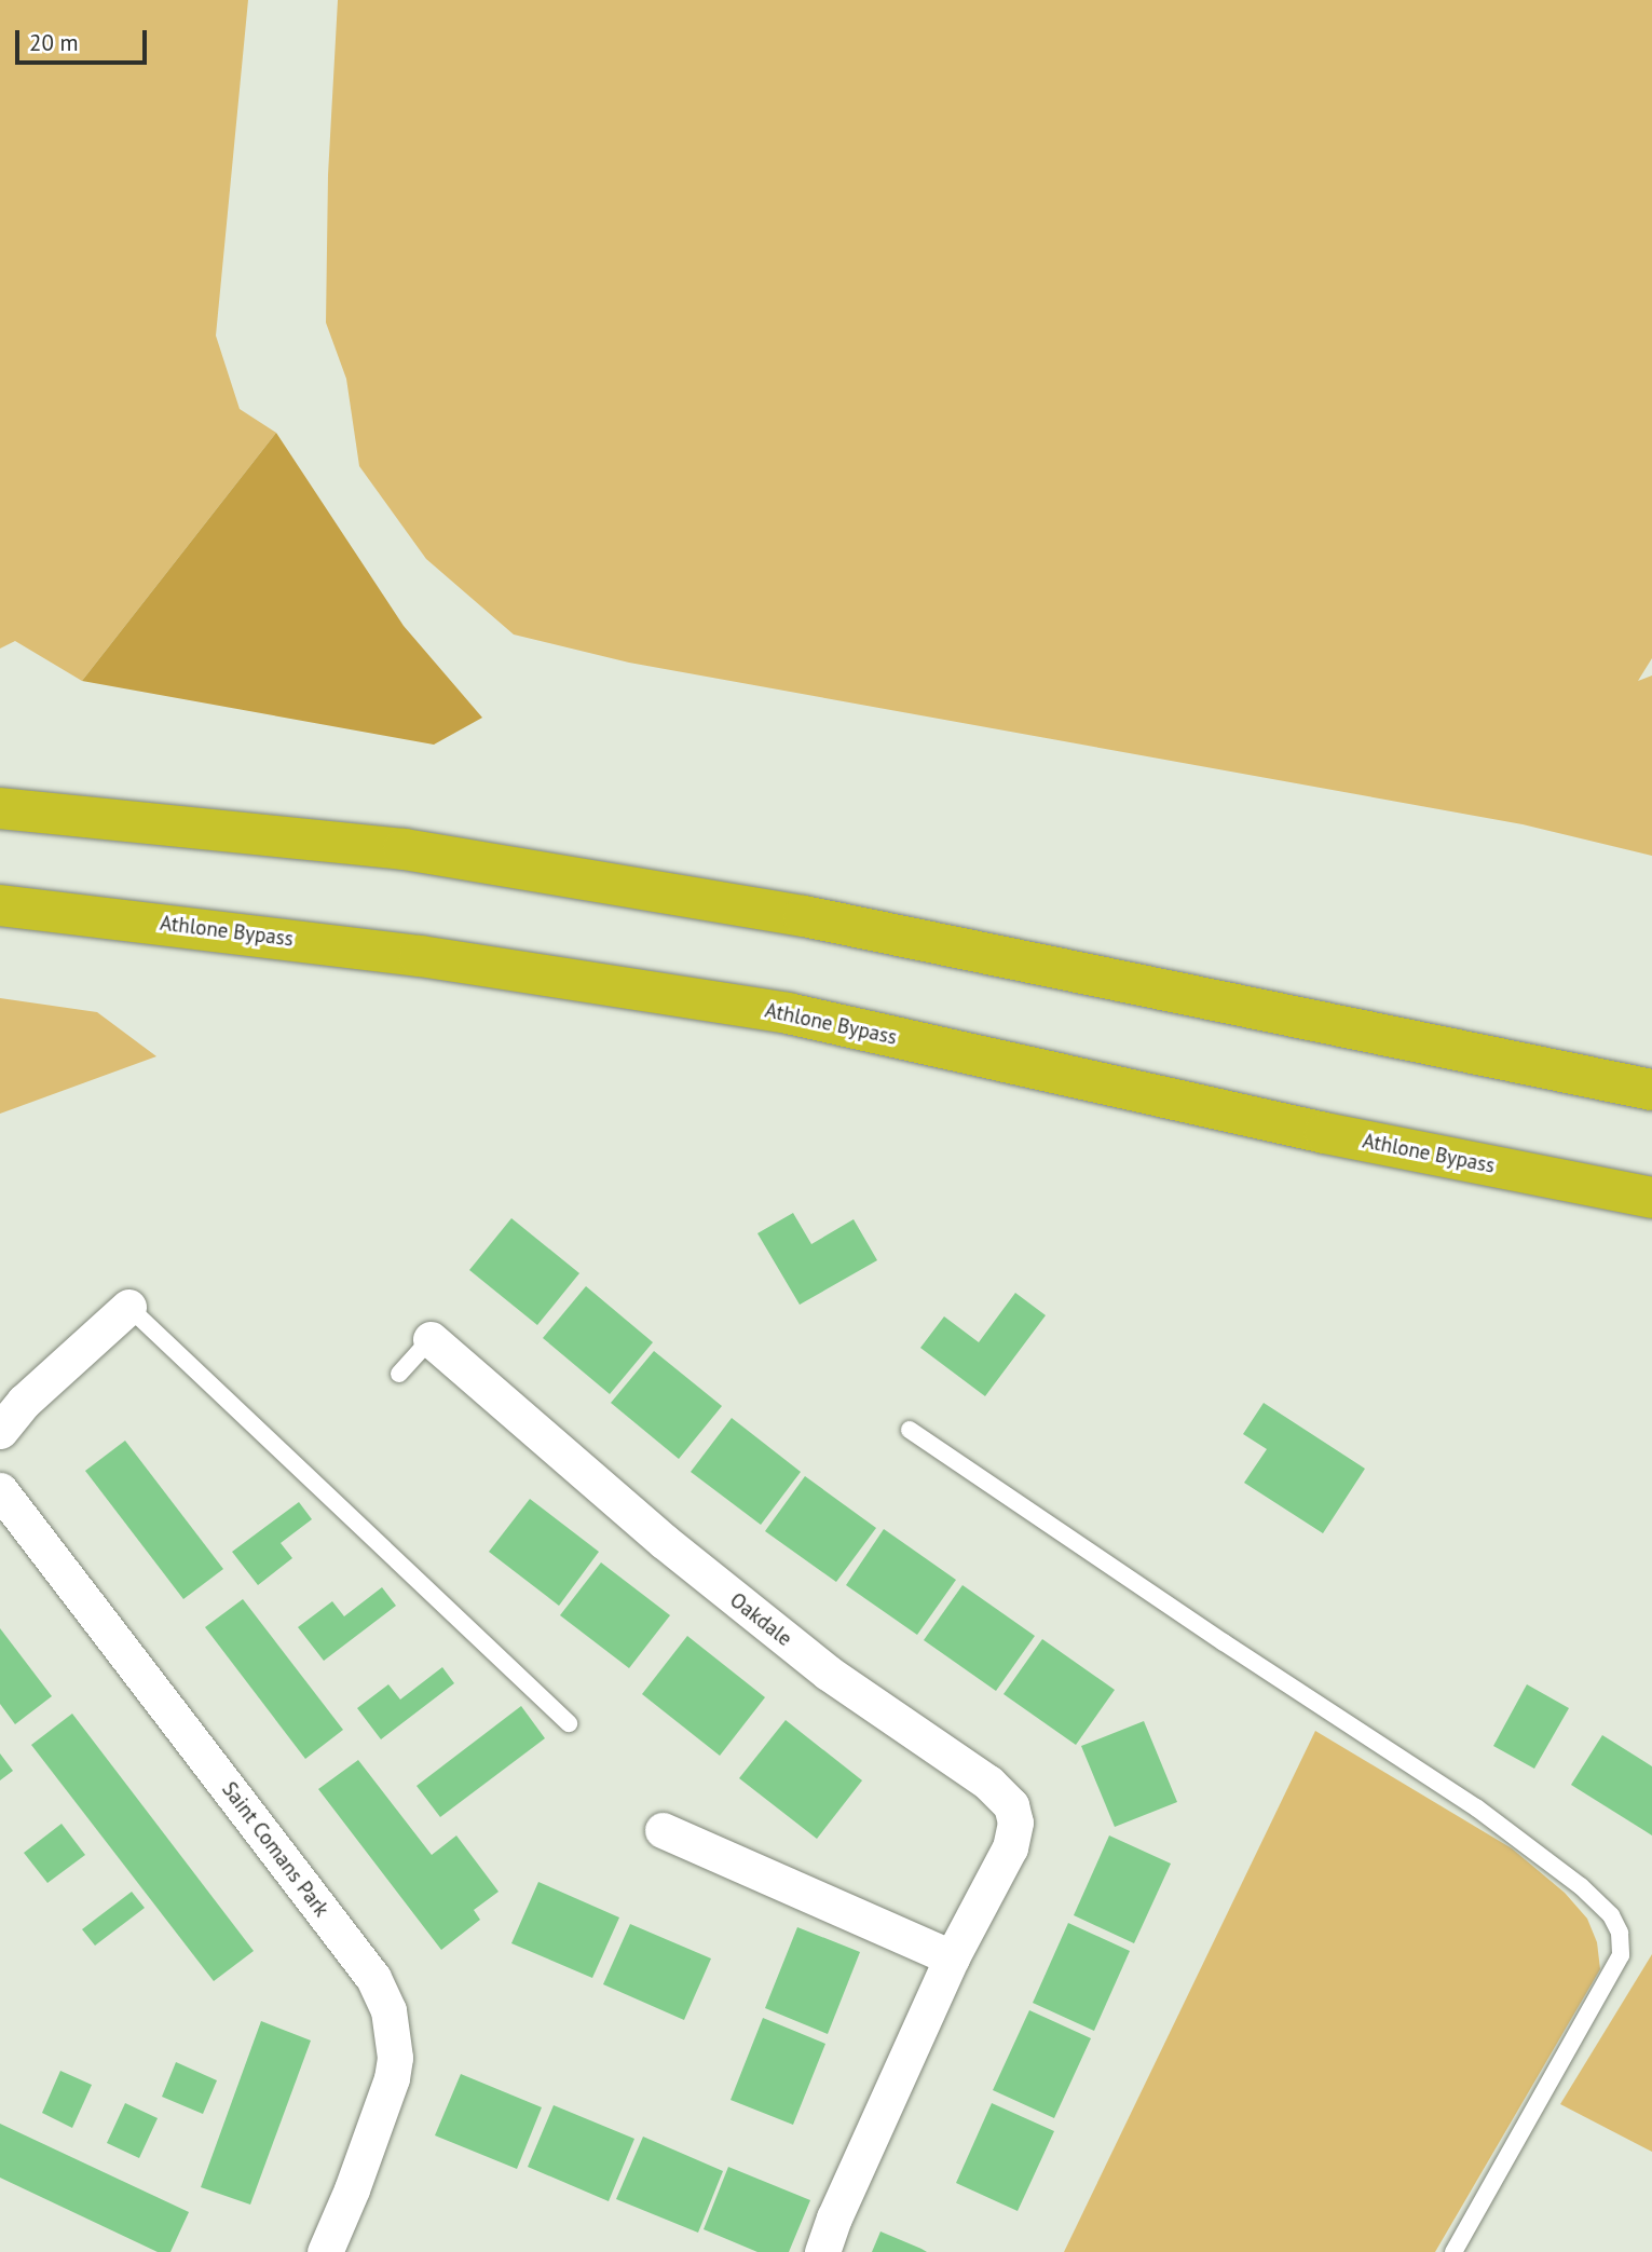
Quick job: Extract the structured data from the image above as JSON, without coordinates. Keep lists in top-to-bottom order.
{
  "streets": {
    "highway": ["Athlone Bypass"],
    "street": ["Oakdale", "Saint Comans Park"]
  },
  "scale_bar": "20 m"
}
